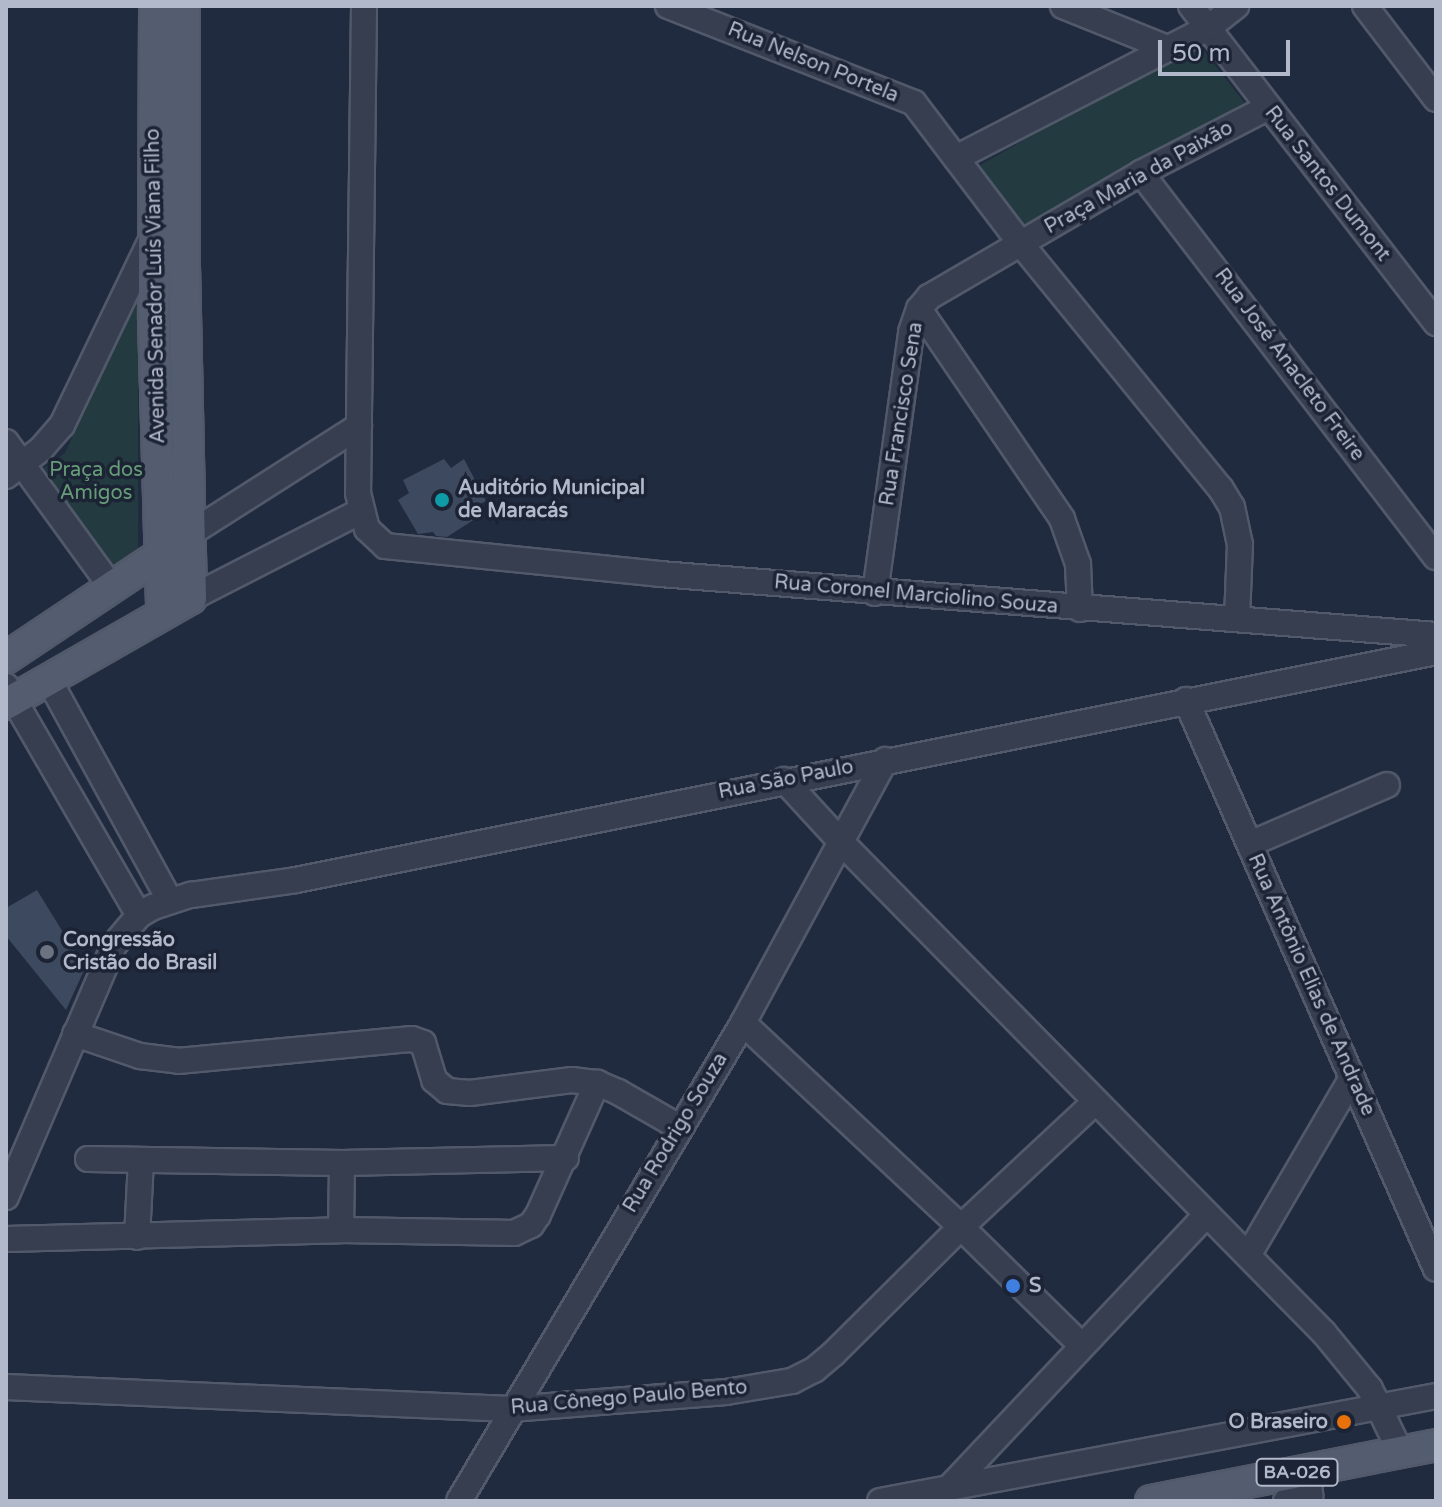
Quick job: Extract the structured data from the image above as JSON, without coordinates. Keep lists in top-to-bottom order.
{
  "streets": {
    "main road": ["Avenida Senador Luís Viana Filho", "BA-026"],
    "street": [
      "Rua Nelson Portela",
      "Praça Maria da Paixão",
      "Rua Santos Dumont",
      "Rua José Anacleto Freire",
      "Rua Francisco Sena",
      "Rua Coronel Marciolino Souza",
      "Rua São Paulo",
      "Rua Antônio Elias de Andrade",
      "Rua Rodrigo Souza",
      "Rua Cônego Paulo Bento"
    ]
  },
  "crossings": [
    ["Rua Nelson Portela", "Praça Maria da Paixão"],
    ["Praça Maria da Paixão", "Rua Santos Dumont"],
    ["Praça Maria da Paixão", "Rua José Anacleto Freire"],
    ["Praça Maria da Paixão", "Rua Francisco Sena"],
    ["Rua Francisco Sena", "Rua Coronel Marciolino Souza"],
    ["Rua São Paulo", "Rua Antônio Elias de Andrade"],
    ["Rua São Paulo", "Rua Rodrigo Souza"],
    ["Rua Rodrigo Souza", "Rua Cônego Paulo Bento"]
  ],
  "parks": ["Praça dos Amigos"],
  "places": [
    "Auditório Municipal de Maracás",
    "Congressão Cristão do Brasil",
    "S",
    "O Braseiro"
  ],
  "scale_bar": "50 m"
}
